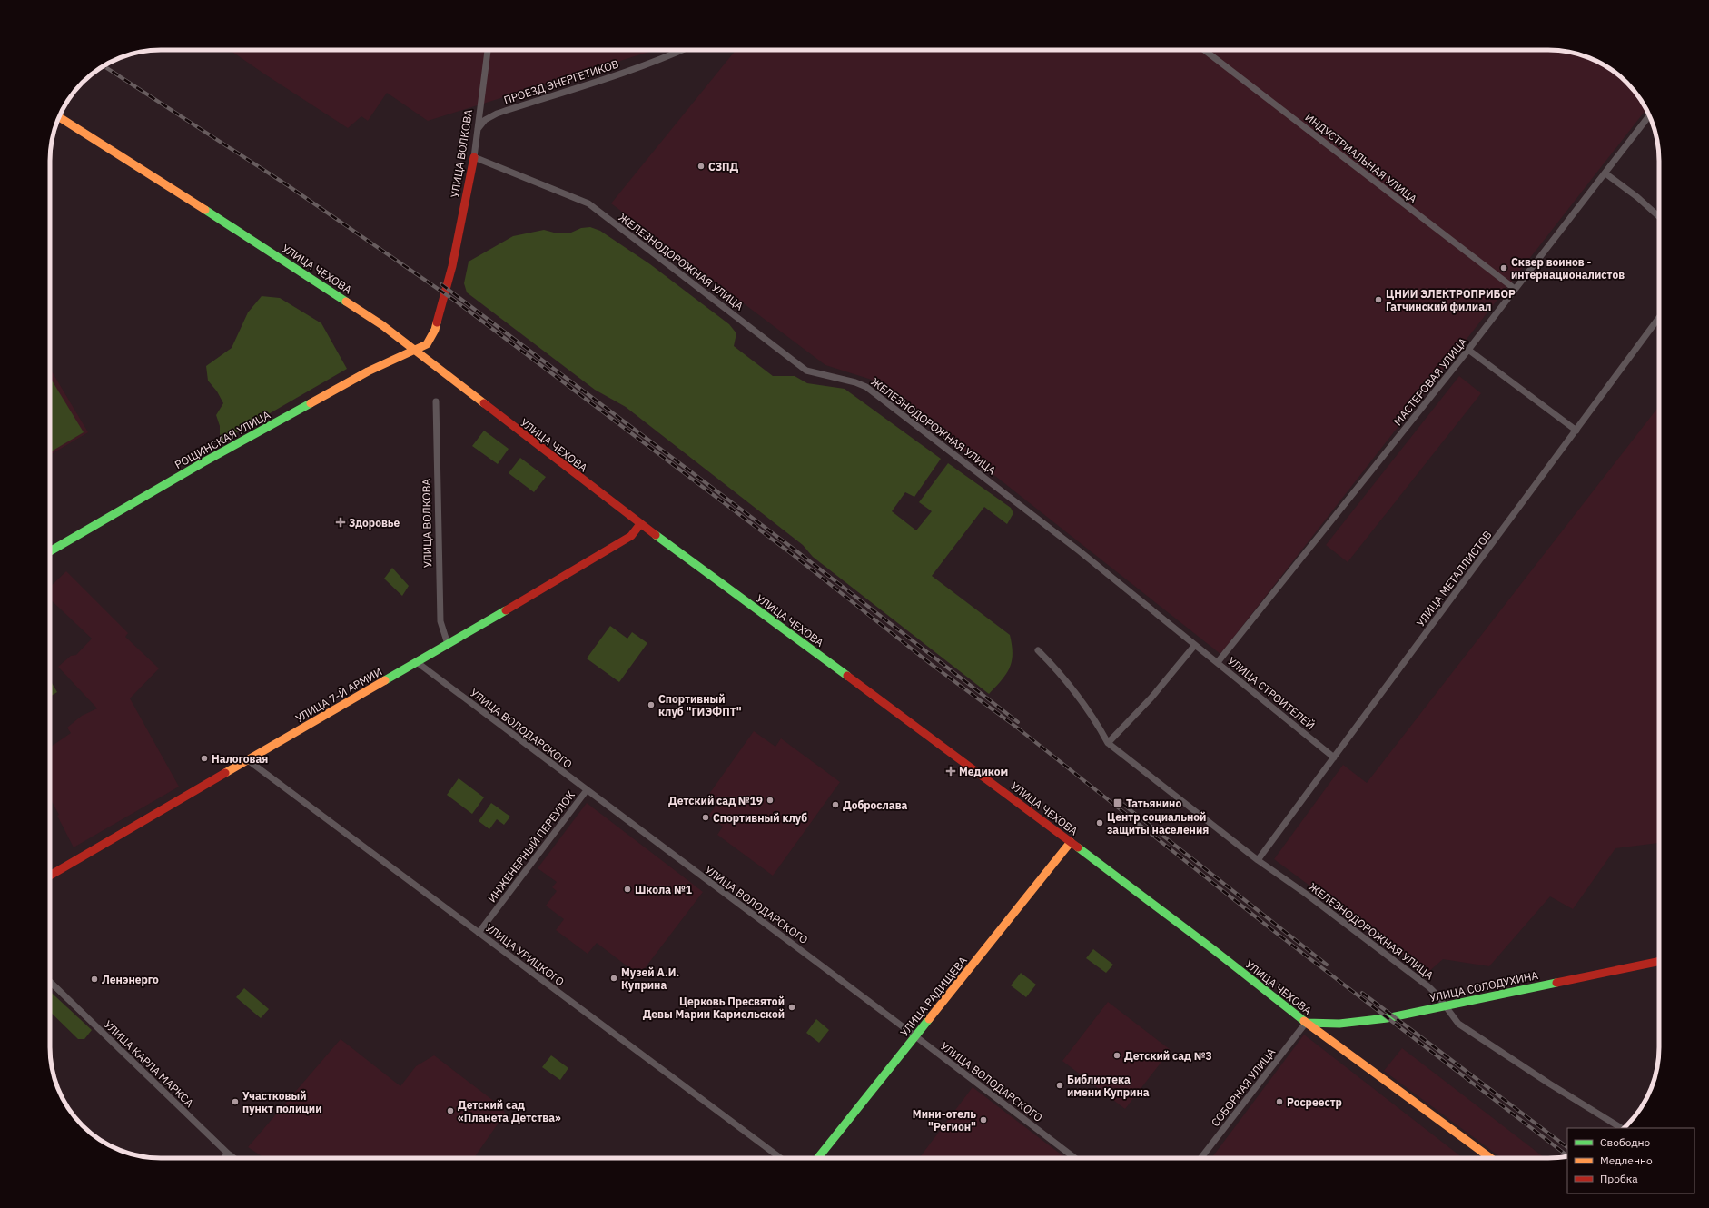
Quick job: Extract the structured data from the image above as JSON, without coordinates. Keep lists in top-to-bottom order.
{
  "streets": {
    "street": [
      "ПРОЕЗД ЭНЕРГЕТИКОВ",
      "УЛИЦА ВОЛКОВА",
      "ИНДУСТРИАЛЬНАЯ УЛИЦА",
      "ЖЕЛЕЗНОДОРОЖНАЯ УЛИЦА",
      "УЛИЦА ЧЕХОВА",
      "МАСТЕРОВАЯ УЛИЦА",
      "РОЩИНСКАЯ УЛИЦА",
      "УЛИЦА МЕТАЛЛИСТОВ",
      "УЛИЦА СТРОИТЕЛЕЙ",
      "УЛИЦА 7-Й АРМИИ",
      "УЛИЦА ВОЛОДАРСКОГО",
      "ИНЖЕНЕРНЫЙ ПЕРЕУЛОК",
      "УЛИЦА УРИЦКОГО",
      "УЛИЦА СОЛОДУХИНА",
      "УЛИЦА РАДИЩЕВА",
      "УЛИЦА КАРЛА МАРКСА",
      "СОБОРНАЯ УЛИЦА"
    ]
  },
  "crossings": [
    ["ПРОЕЗД ЭНЕРГЕТИКОВ", "УЛИЦА ВОЛКОВА"],
    ["УЛИЦА ВОЛКОВА", "ЖЕЛЕЗНОДОРОЖНАЯ УЛИЦА"],
    ["УЛИЦА ВОЛКОВА", "УЛИЦА ЧЕХОВА"],
    ["УЛИЦА ВОЛКОВА", "РОЩИНСКАЯ УЛИЦА"],
    ["УЛИЦА ВОЛКОВА", "УЛИЦА 7-Й АРМИИ"],
    ["ИНДУСТРИАЛЬНАЯ УЛИЦА", "МАСТЕРОВАЯ УЛИЦА"],
    ["ЖЕЛЕЗНОДОРОЖНАЯ УЛИЦА", "УЛИЦА МЕТАЛЛИСТОВ"],
    ["ЖЕЛЕЗНОДОРОЖНАЯ УЛИЦА", "УЛИЦА СТРОИТЕЛЕЙ"],
    ["ЖЕЛЕЗНОДОРОЖНАЯ УЛИЦА", "УЛИЦА СОЛОДУХИНА"],
    ["УЛИЦА ЧЕХОВА", "РОЩИНСКАЯ УЛИЦА"],
    ["УЛИЦА ЧЕХОВА", "УЛИЦА 7-Й АРМИИ"],
    ["УЛИЦА ЧЕХОВА", "УЛИЦА СОЛОДУХИНА"],
    ["УЛИЦА ЧЕХОВА", "УЛИЦА РАДИЩЕВА"],
    ["УЛИЦА ЧЕХОВА", "СОБОРНАЯ УЛИЦА"],
    ["МАСТЕРОВАЯ УЛИЦА", "УЛИЦА СТРОИТЕЛЕЙ"],
    ["УЛИЦА МЕТАЛЛИСТОВ", "УЛИЦА СТРОИТЕЛЕЙ"],
    ["УЛИЦА 7-Й АРМИИ", "УЛИЦА ВОЛОДАРСКОГО"],
    ["УЛИЦА 7-Й АРМИИ", "УЛИЦА УРИЦКОГО"],
    ["УЛИЦА ВОЛОДАРСКОГО", "ИНЖЕНЕРНЫЙ ПЕРЕУЛОК"],
    ["УЛИЦА ВОЛОДАРСКОГО", "УЛИЦА РАДИЩЕВА"],
    ["ИНЖЕНЕРНЫЙ ПЕРЕУЛОК", "УЛИЦА УРИЦКОГО"],
    ["УЛИЦА СОЛОДУХИНА", "СОБОРНАЯ УЛИЦА"]
  ],
  "places": {
    "other": [
      "СЗПД",
      "Сквер воинов - интернационалистов",
      "ЦНИИ ЭЛЕКТРОПРИБОР Гатчинский филиал",
      "Спортивный клуб \"ГИЭФПТ\"",
      "Налоговая",
      "Детский сад №19",
      "Доброслава",
      "Спортивный клуб",
      "Центр социальной защиты населения",
      "Школа №1",
      "Музей А.И. Куприна",
      "Ленэнерго",
      "Церковь Пресвятой Девы Марии Кармельской",
      "Детский сад №3",
      "Библиотека имени Куприна",
      "Участковый пункт полиции",
      "Росреестр",
      "Детский сад «Планета Детства»",
      "Мини-отель \"Регион\""
    ],
    "health": ["Здоровье", "Медиком"],
    "transit": ["Татьянино"]
  },
  "legend": ["Свободно", "Медленно", "Пробка"]
}
